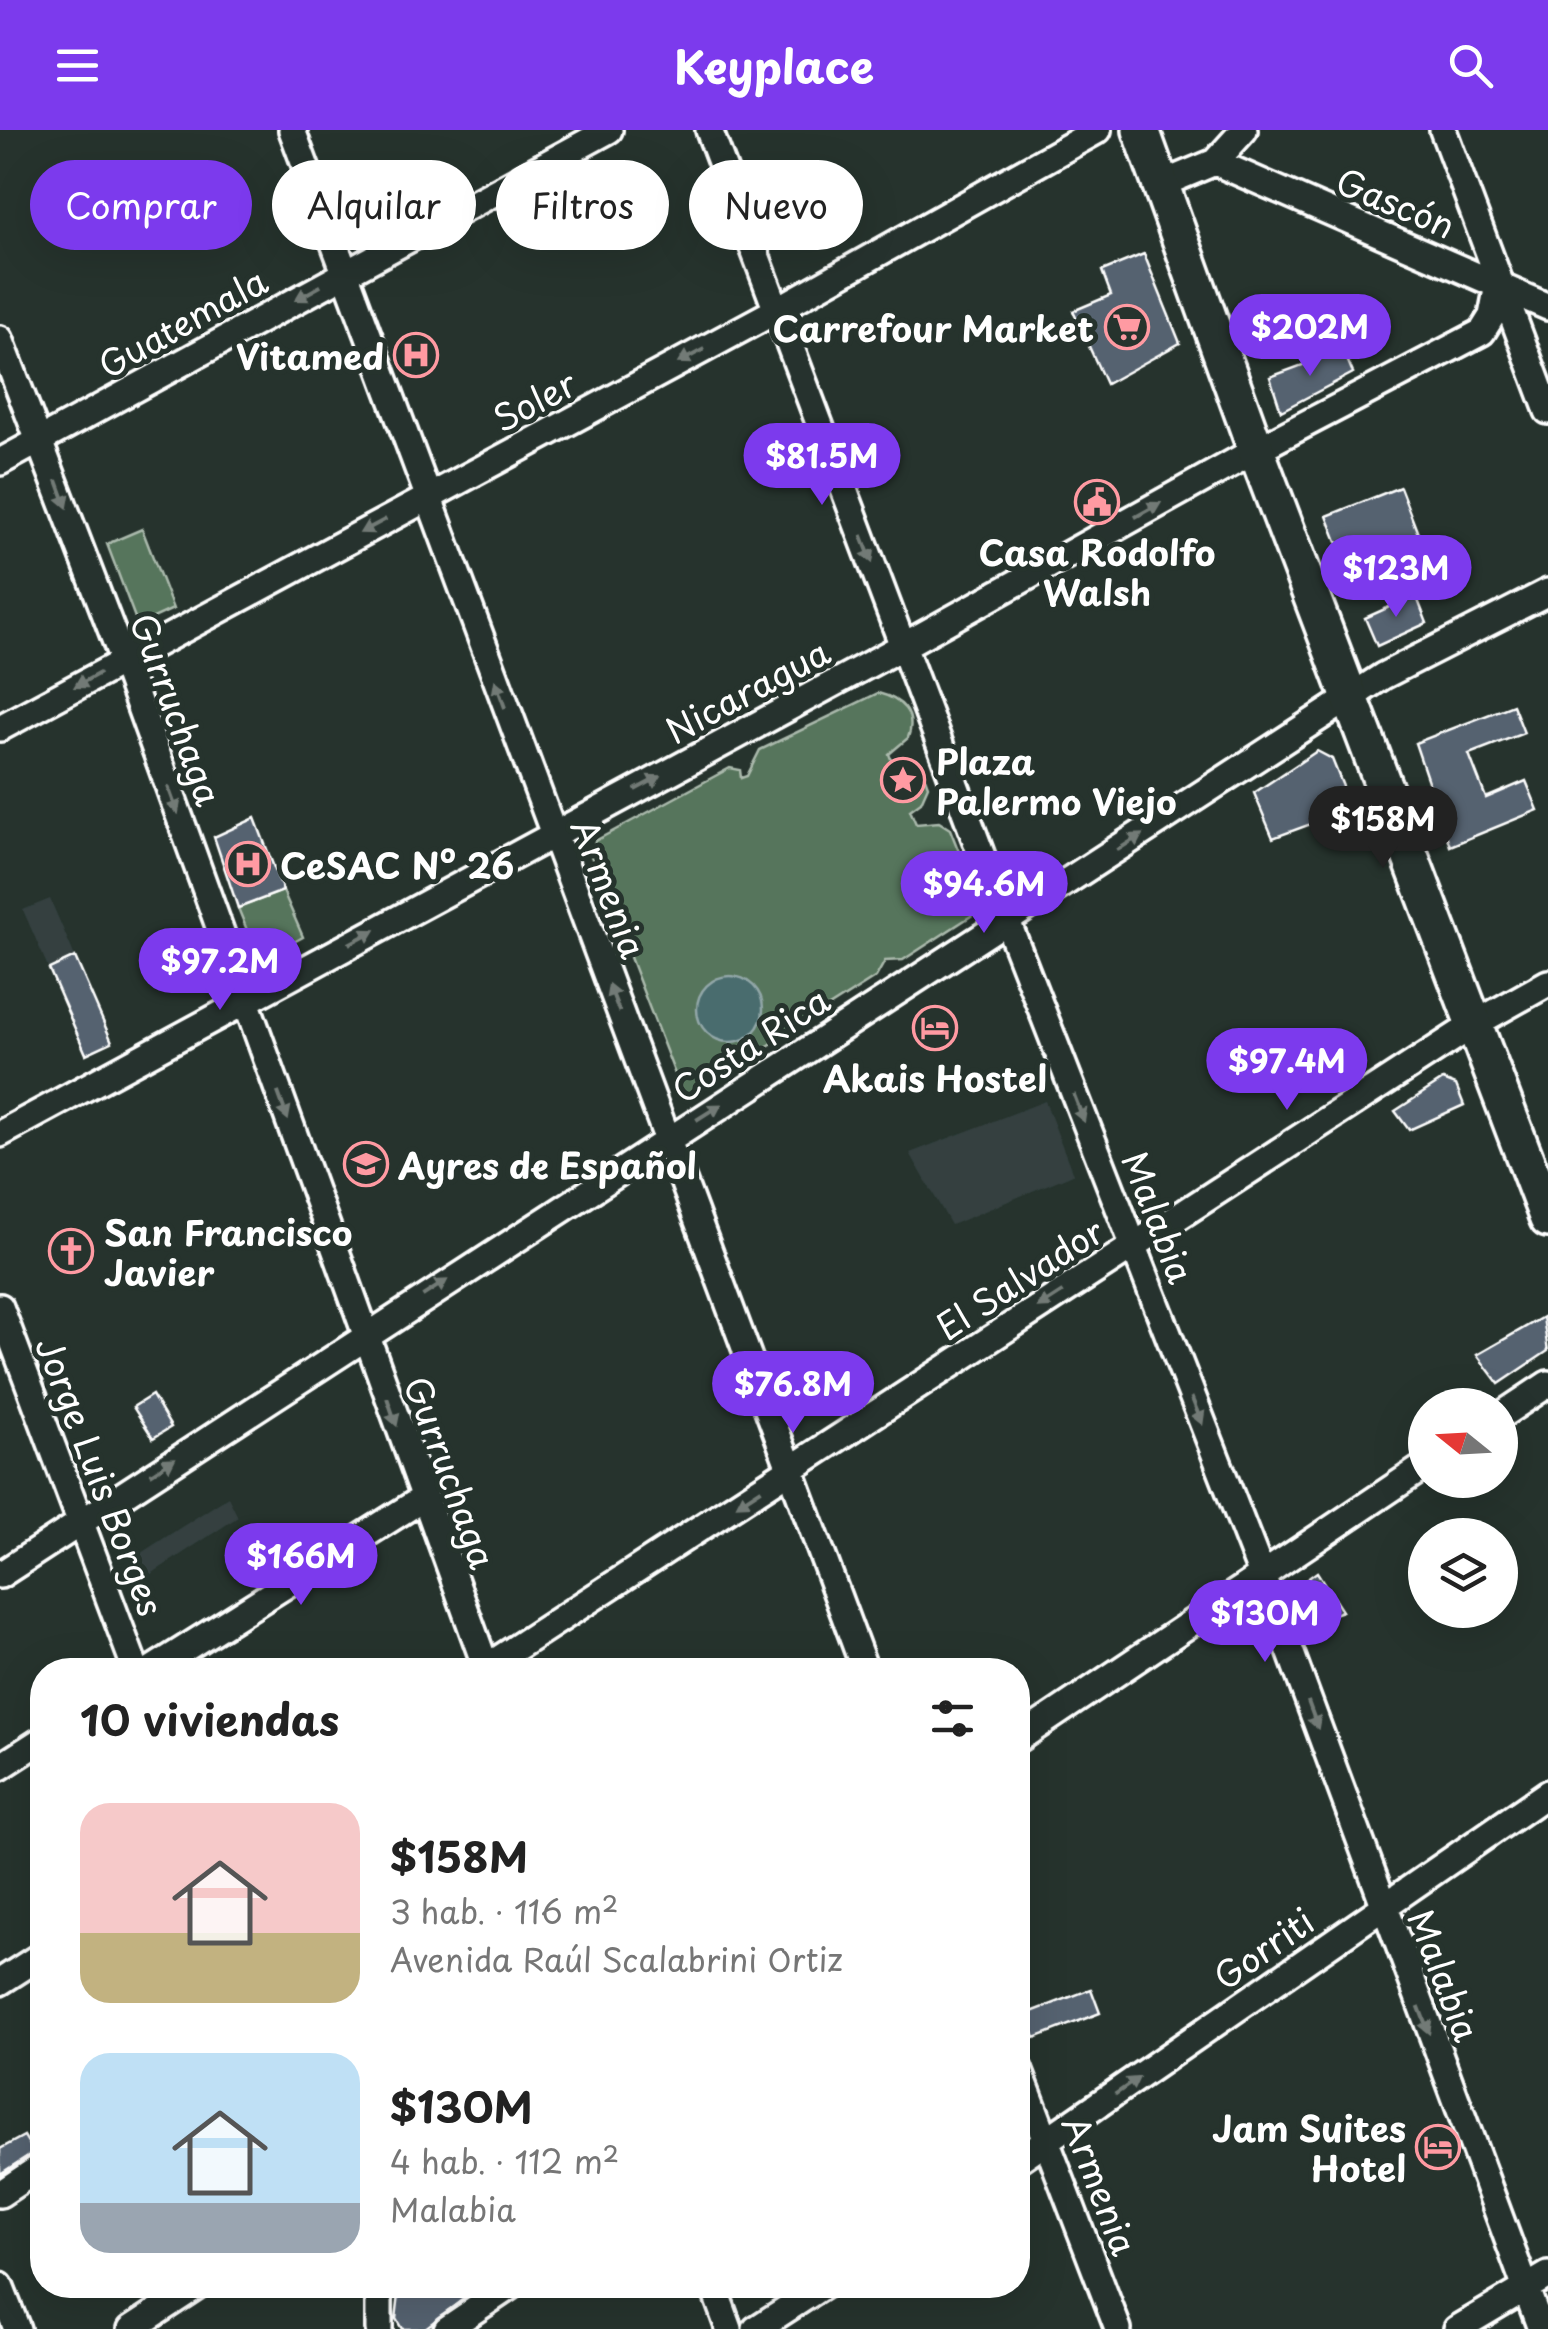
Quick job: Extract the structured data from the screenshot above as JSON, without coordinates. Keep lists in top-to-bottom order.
{
  "streets": {
    "street": [
      "Gascón",
      "Guatemala",
      "Soler",
      "Nicaragua",
      "Gurruchaga",
      "Armenia",
      "Costa Rica",
      "Malabia",
      "El Salvador",
      "Jorge Luis Borges",
      "Gorriti"
    ]
  },
  "crossings": [
    ["Gascón", "Nicaragua"],
    ["Guatemala", "Gurruchaga"],
    ["Guatemala", "Armenia"],
    ["Soler", "Gurruchaga"],
    ["Soler", "Armenia"],
    ["Soler", "Malabia"],
    ["Nicaragua", "Gurruchaga"],
    ["Nicaragua", "Armenia"],
    ["Nicaragua", "Malabia"],
    ["Gurruchaga", "Costa Rica"],
    ["Armenia", "Costa Rica"],
    ["Armenia", "El Salvador"],
    ["Armenia", "Gorriti"],
    ["Costa Rica", "Malabia"],
    ["Costa Rica", "Jorge Luis Borges"],
    ["Malabia", "El Salvador"],
    ["Malabia", "Gorriti"]
  ],
  "one_way": [
    "Guatemala",
    "Soler",
    "Nicaragua",
    "Gurruchaga",
    "Armenia",
    "Costa Rica",
    "Malabia",
    "El Salvador",
    "Gorriti"
  ],
  "places": {
    "supermarket": ["Carrefour Market"],
    "hospital": ["Vitamed", "CeSAC Nº 26"],
    "public building": ["Casa Rodolfo Walsh"],
    "place": ["Plaza Palermo Viejo"],
    "hotel": ["Akais Hostel", "Jam Suites Hotel"],
    "school or university": ["Ayres de Español"],
    "church": ["San Francisco Javier"]
  },
  "north": "left",
  "page": {
    "header": "Keyplace",
    "chip": [
      "Comprar",
      "Alquilar",
      "Filtros",
      "Nuevo"
    ],
    "price": [
      "$202M",
      "$81.5M",
      "$123M",
      "$158M",
      "$94.6M",
      "$97.2M",
      "$97.4M",
      "$76.8M",
      "$166M",
      "$130M"
    ],
    "heading": "10 viviendas",
    "list": [
      {
        "name": "$158M",
        "note": "3 hab. · 116 m² · Avenida Raúl Scalabrini Ortiz"
      },
      {
        "name": "$130M",
        "note": "4 hab. · 112 m² · Malabia"
      }
    ]
  }
}
